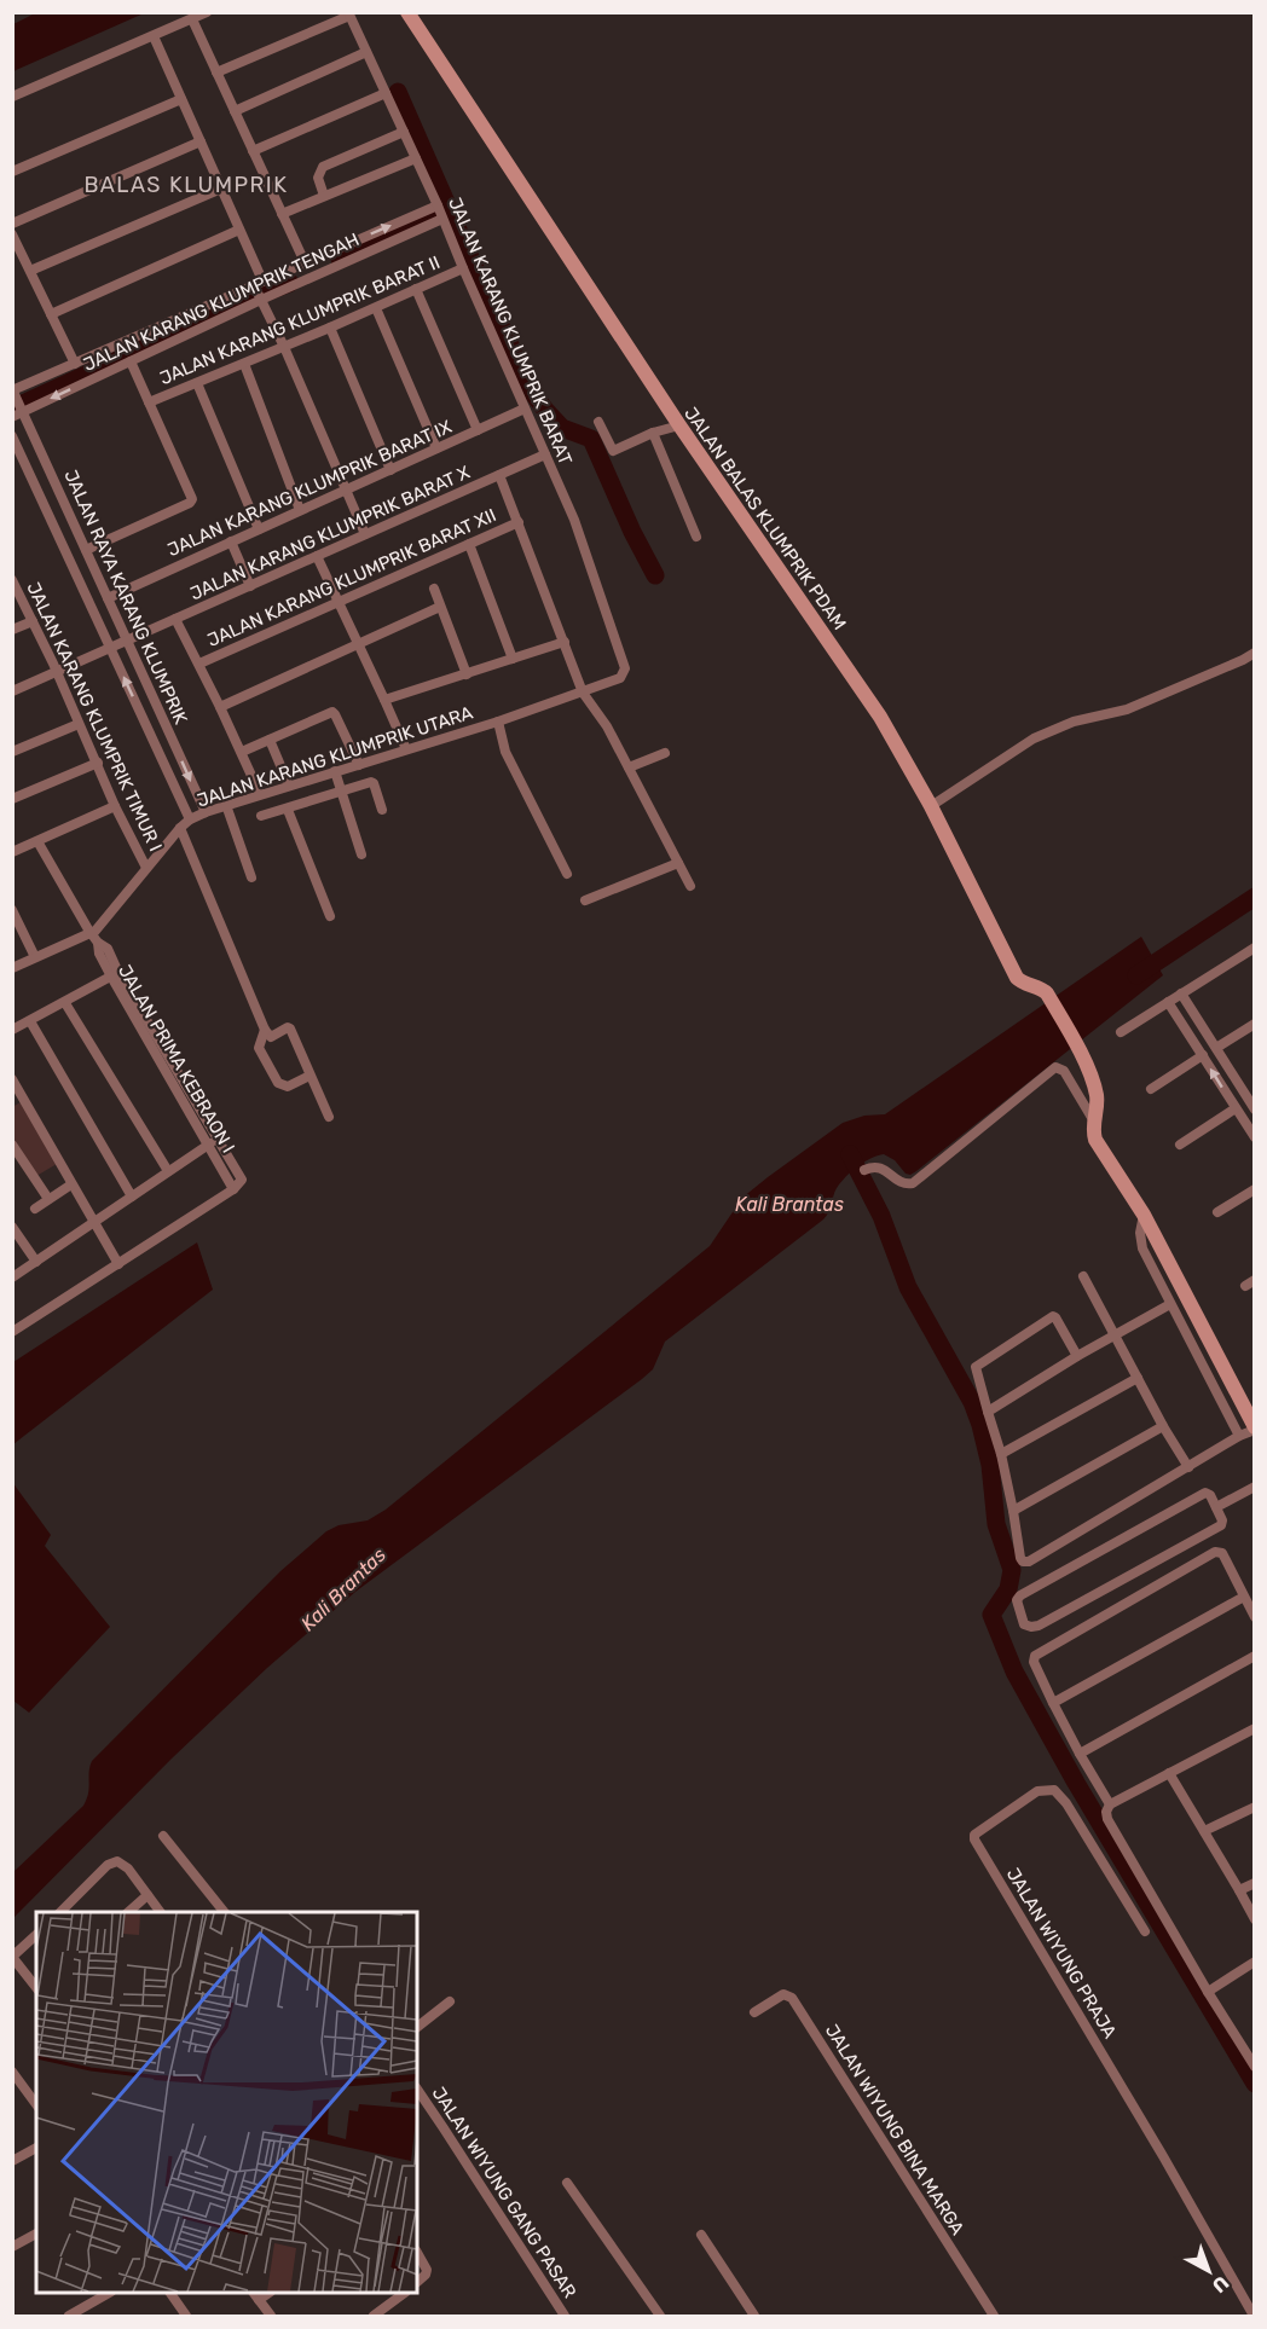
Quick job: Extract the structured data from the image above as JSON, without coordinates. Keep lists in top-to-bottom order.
{
  "streets": {
    "street": [
      "JALAN KARANG KLUMPRIK TENGAH",
      "JALAN KARANG KLUMPRIK BARAT II",
      "JALAN KARANG KLUMPRIK BARAT",
      "JALAN KARANG KLUMPRIK BARAT IX",
      "JALAN BALAS KLUMPRIK PDAM",
      "JALAN KARANG KLUMPRIK BARAT X",
      "JALAN KARANG KLUMPRIK BARAT XII",
      "JALAN RAYA KARANG KLUMPRIK",
      "JALAN KARANG KLUMPRIK TIMUR I",
      "JALAN KARANG KLUMPRIK UTARA",
      "JALAN PRIMA KEBRAON I",
      "JALAN WIYUNG PRAJA",
      "JALAN WIYUNG BINA MARGA",
      "JALAN WIYUNG GANG PASAR"
    ]
  },
  "crossings": [
    ["JALAN KARANG KLUMPRIK TENGAH", "JALAN KARANG KLUMPRIK BARAT"],
    ["JALAN KARANG KLUMPRIK TENGAH", "JALAN RAYA KARANG KLUMPRIK"],
    ["JALAN KARANG KLUMPRIK BARAT II", "JALAN KARANG KLUMPRIK BARAT"],
    ["JALAN KARANG KLUMPRIK BARAT", "JALAN KARANG KLUMPRIK BARAT IX"],
    ["JALAN KARANG KLUMPRIK BARAT", "JALAN KARANG KLUMPRIK BARAT X"],
    ["JALAN KARANG KLUMPRIK BARAT", "JALAN KARANG KLUMPRIK UTARA"],
    ["JALAN KARANG KLUMPRIK BARAT IX", "JALAN RAYA KARANG KLUMPRIK"],
    ["JALAN KARANG KLUMPRIK BARAT X", "JALAN RAYA KARANG KLUMPRIK"],
    ["JALAN KARANG KLUMPRIK BARAT X", "JALAN KARANG KLUMPRIK TIMUR I"],
    ["JALAN RAYA KARANG KLUMPRIK", "JALAN KARANG KLUMPRIK UTARA"],
    ["JALAN KARANG KLUMPRIK TIMUR I", "JALAN KARANG KLUMPRIK UTARA"],
    ["JALAN KARANG KLUMPRIK UTARA", "JALAN PRIMA KEBRAON I"]
  ],
  "districts": ["BALAS KLUMPRIK"],
  "water": ["Kali Brantas"],
  "north": "bottom right"
}
